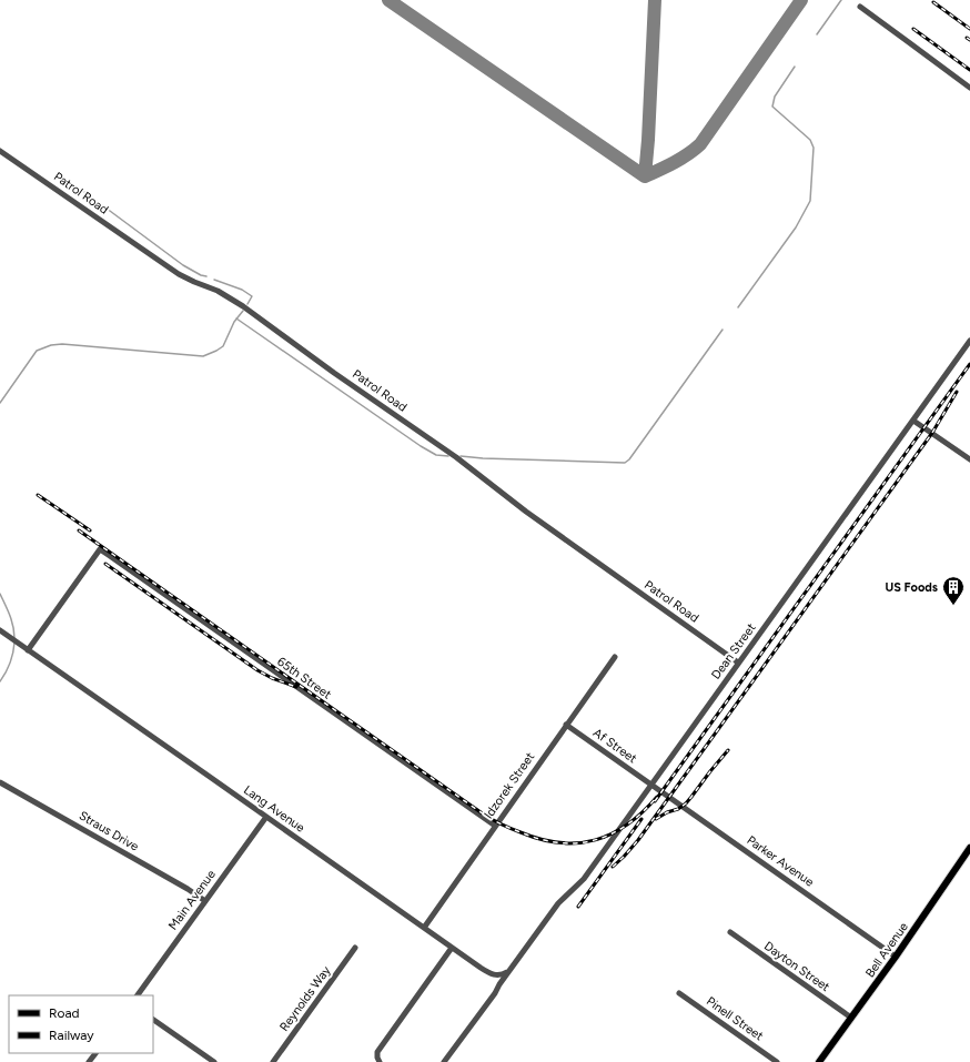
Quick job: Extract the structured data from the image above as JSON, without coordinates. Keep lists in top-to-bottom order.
{
  "streets": {
    "main road": ["Bell Avenue"],
    "street": [
      "Patrol Road",
      "Dean Street",
      "65th Street",
      "Af Street",
      "Idzorek Street",
      "Lang Avenue",
      "Straus Drive",
      "Parker Avenue",
      "Main Avenue",
      "Dayton Street",
      "Reynolds Way",
      "Pinell Street"
    ]
  },
  "crossings": [
    ["Patrol Road", "Dean Street"],
    ["Dean Street", "Af Street"],
    ["Dean Street", "Lang Avenue"],
    ["Dean Street", "Parker Avenue"],
    ["65th Street", "Idzorek Street"],
    ["65th Street", "Lang Avenue"],
    ["Af Street", "Idzorek Street"],
    ["Af Street", "Parker Avenue"],
    ["Idzorek Street", "Lang Avenue"],
    ["Lang Avenue", "Main Avenue"],
    ["Straus Drive", "Main Avenue"],
    ["Parker Avenue", "Bell Avenue"],
    ["Bell Avenue", "Dayton Street"]
  ],
  "places": {
    "building": ["US Foods"]
  },
  "legend": ["Road", "Railway"]
}
